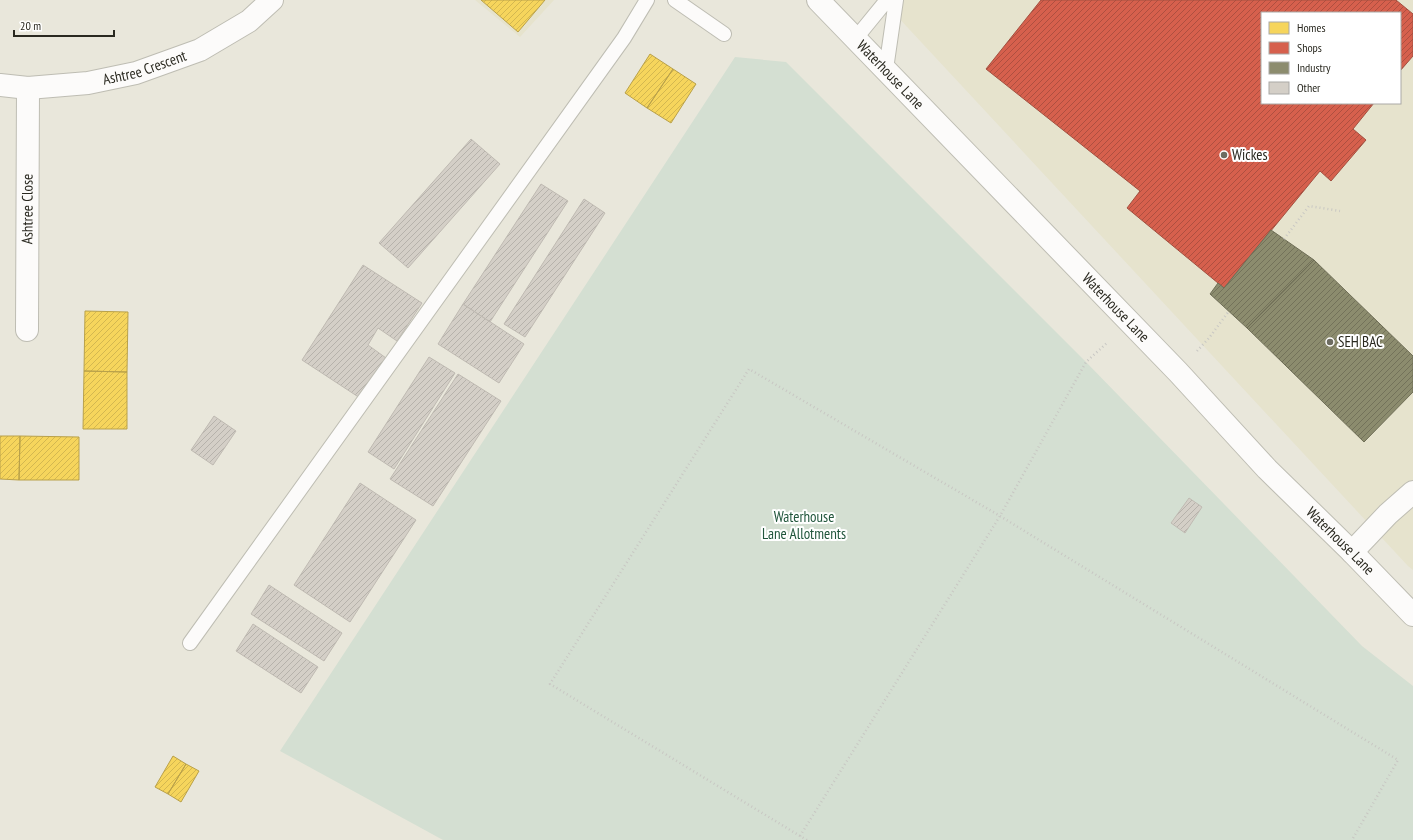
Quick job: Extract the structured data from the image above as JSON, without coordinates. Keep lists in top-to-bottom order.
{
  "streets": {
    "main road": ["Ashtree Crescent", "Waterhouse Lane", "Ashtree Close"]
  },
  "crossings": [
    ["Ashtree Crescent", "Ashtree Close"]
  ],
  "parks": ["Waterhouse Lane Allotments"],
  "places": ["Wickes", "SEH BAC"],
  "legend": [
    "Homes",
    "Shops",
    "Industry",
    "Other"
  ],
  "scale_bar": "20 m"
}
